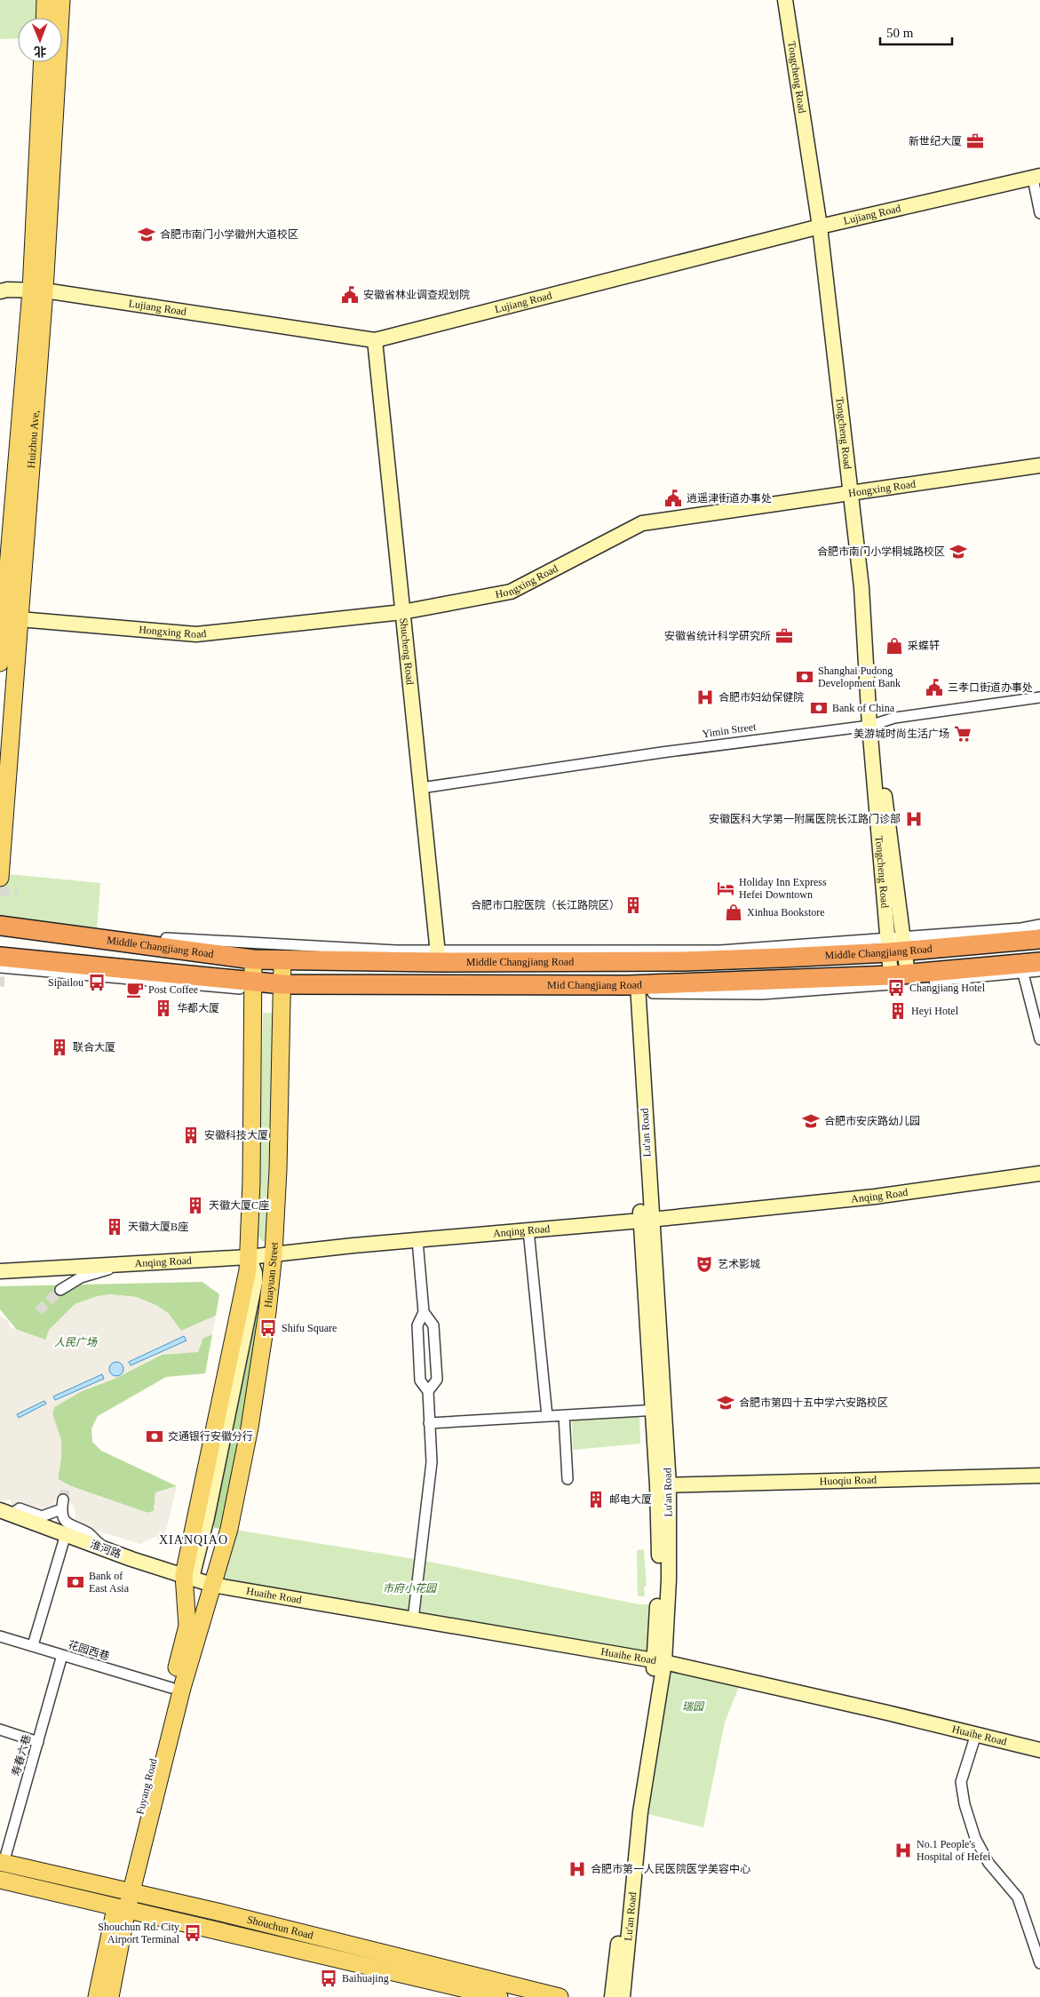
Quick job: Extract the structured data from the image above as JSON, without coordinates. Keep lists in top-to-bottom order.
{
  "streets": {
    "highway": ["Middle Changjiang Road", "Mid Changjiang Road"],
    "main road": [
      "Huizhou Ave,",
      "Huayuan Street",
      "Fuyang Road",
      "Shouchun Road"
    ],
    "street": [
      "Tongcheng Road",
      "Lujiang Road",
      "Hongxing Road",
      "Shucheng Road",
      "Yimin Street",
      "Lu'an Road",
      "Anqing Road",
      "Huoqiu Road",
      "淮河路",
      "Huaihe Road",
      "花园西巷",
      "寿春六巷"
    ]
  },
  "crossings": [
    ["Tongcheng Road", "Lujiang Road"],
    ["Tongcheng Road", "Hongxing Road"],
    ["Tongcheng Road", "Yimin Street"],
    ["Tongcheng Road", "Middle Changjiang Road"],
    ["Tongcheng Road", "Mid Changjiang Road"],
    ["Lujiang Road", "Huizhou Ave,"],
    ["Lujiang Road", "Shucheng Road"],
    ["Huizhou Ave,", "Hongxing Road"],
    ["Hongxing Road", "Shucheng Road"],
    ["Shucheng Road", "Yimin Street"],
    ["Shucheng Road", "Middle Changjiang Road"],
    ["Middle Changjiang Road", "Huayuan Street"],
    ["Mid Changjiang Road", "Lu'an Road"],
    ["Mid Changjiang Road", "Huayuan Street"],
    ["Lu'an Road", "Anqing Road"],
    ["Lu'an Road", "Huoqiu Road"],
    ["Lu'an Road", "Huaihe Road"],
    ["Anqing Road", "Huayuan Street"],
    ["Huayuan Street", "淮河路"],
    ["Huayuan Street", "Huaihe Road"],
    ["Huayuan Street", "Fuyang Road"],
    ["淮河路", "Huaihe Road"],
    ["淮河路", "Fuyang Road"],
    ["Huaihe Road", "Fuyang Road"],
    ["花园西巷", "寿春六巷"],
    ["花园西巷", "Fuyang Road"],
    ["寿春六巷", "Shouchun Road"],
    ["Fuyang Road", "Shouchun Road"]
  ],
  "districts": ["XIANQIAO"],
  "parks": ["人民广场", "市府小花园", "瑞园"],
  "places": {
    "office": ["新世纪大厦", "安徽省统计科学研究所"],
    "school or university": [
      "合肥市南门小学徽州大道校区",
      "合肥市南门小学桐城路校区",
      "合肥市安庆路幼儿园",
      "合肥市第四十五中学六安路校区"
    ],
    "public building": ["安徽省林业调查规划院", "逍遥津街道办事处", "三孝口街道办事处"],
    "shop": ["采蝶轩", "Xinhua Bookstore"],
    "bank": [
      "Shanghai Pudong Development Bank",
      "Bank of China",
      "交通银行安徽分行",
      "Bank of East Asia"
    ],
    "hospital": [
      "合肥市妇幼保健院",
      "安徽医科大学第一附属医院长江路门诊部",
      "No.1 People's Hospital of Hefei",
      "合肥市第一人民医院医学美容中心"
    ],
    "supermarket": ["美游城时尚生活广场"],
    "hotel": ["Holiday Inn Express Hefei Downtown"],
    "building": [
      "合肥市口腔医院（长江路院区）",
      "华都大厦",
      "Heyi Hotel",
      "联合大厦",
      "安徽科技大厦",
      "天徽大厦C座",
      "天徽大厦B座",
      "邮电大厦"
    ],
    "bus stop": [
      "Sipailou",
      "Changjiang Hotel",
      "Shifu Square",
      "Shouchun Rd. City Airport Terminal",
      "Baihuajing"
    ],
    "cafe": ["Post Coffee"],
    "theatre": ["艺术影城"]
  },
  "scale_bar": "50 m",
  "north": "bottom"
}
